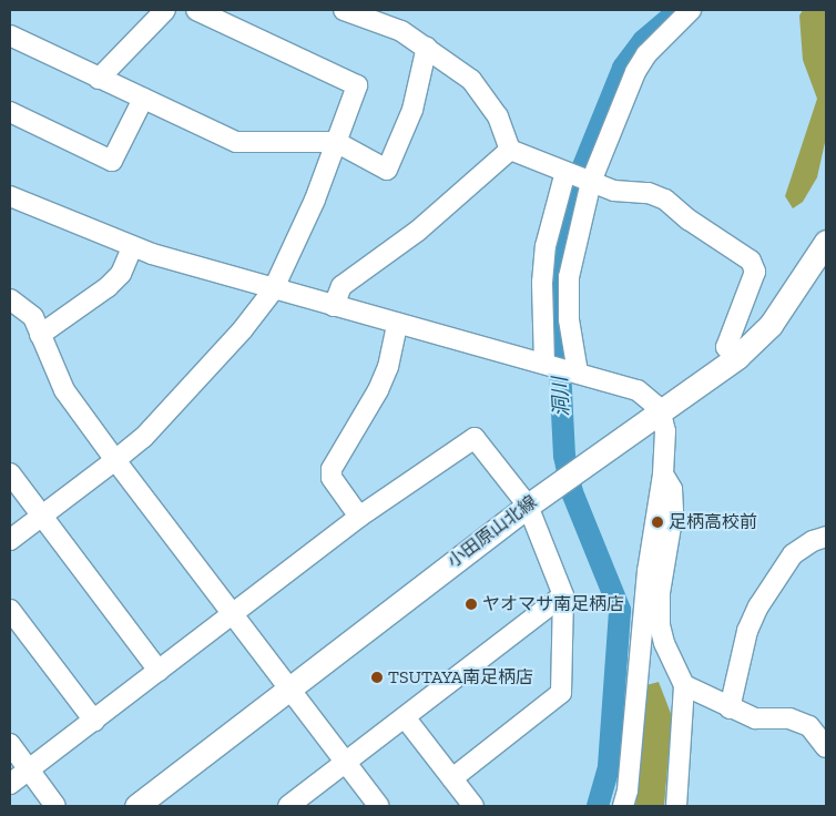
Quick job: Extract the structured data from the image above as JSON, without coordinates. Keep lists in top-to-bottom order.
{
  "streets": {
    "main road": ["小田原山北線"]
  },
  "water": ["洞川"],
  "places": ["足柄高校前", "ヤオマサ南足柄店", "TSUTAYA南足柄店"]
}
